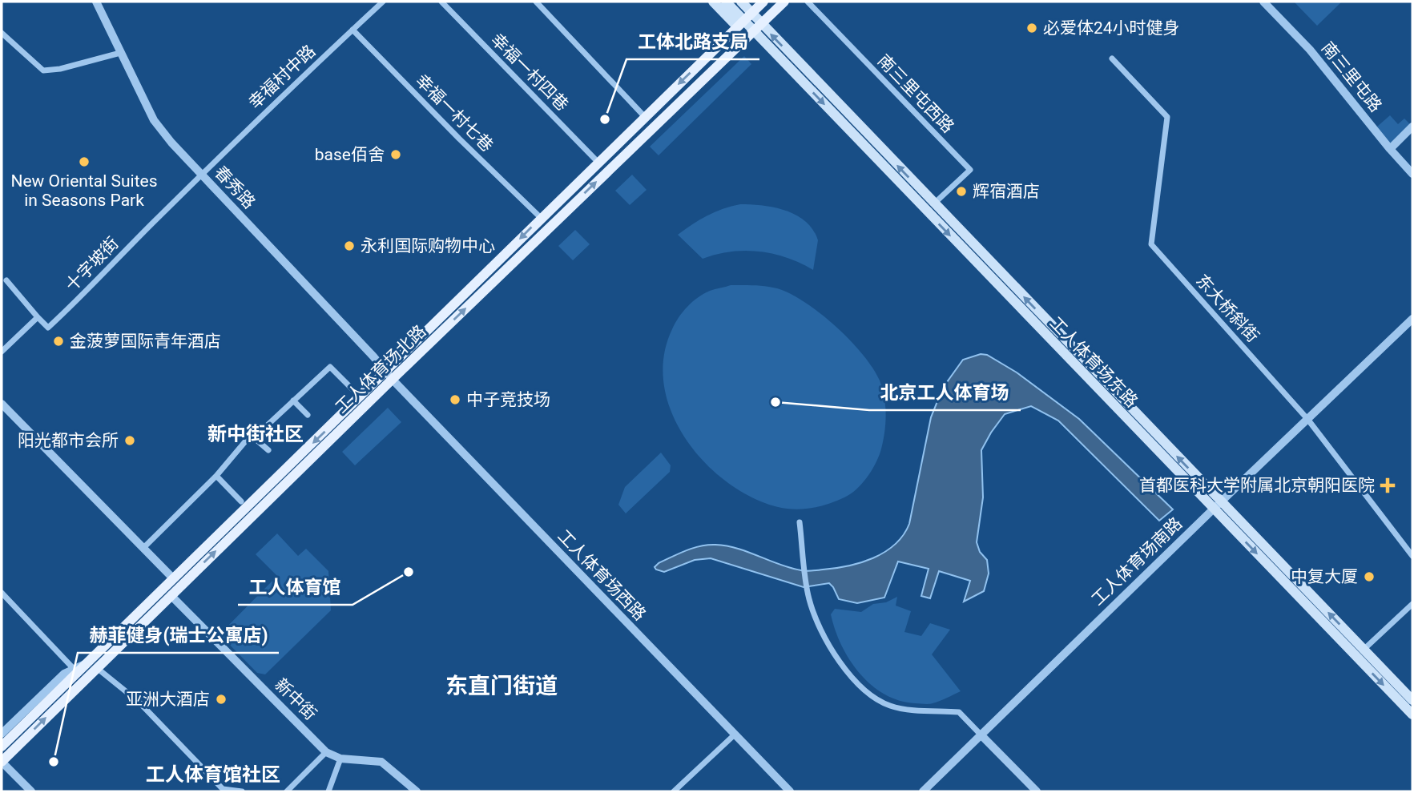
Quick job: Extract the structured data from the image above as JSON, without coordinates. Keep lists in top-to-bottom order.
{
  "streets": {
    "main road": ["工人体育场东路", "工人体育场北路"],
    "street": [
      "幸福一村四巷",
      "幸福村中路",
      "南三里屯路",
      "南三里屯西路",
      "幸福一村七巷",
      "春秀路",
      "十字坡街",
      "东大桥斜街",
      "工人体育场南路",
      "工人体育场西路",
      "新中街"
    ]
  },
  "crossings": [
    ["幸福一村四巷", "工人体育场北路"],
    ["幸福村中路", "幸福一村七巷"],
    ["幸福村中路", "春秀路"],
    ["幸福村中路", "十字坡街"],
    ["南三里屯西路", "工人体育场东路"],
    ["春秀路", "十字坡街"],
    ["春秀路", "工人体育场北路"],
    ["春秀路", "工人体育场西路"],
    ["东大桥斜街", "工人体育场南路"],
    ["工人体育场东路", "工人体育场北路"],
    ["工人体育场东路", "工人体育场南路"],
    ["工人体育场北路", "工人体育场西路"],
    ["工人体育场北路", "新中街"]
  ],
  "districts": ["新中街社区", "东直门街道", "工人体育馆社区"],
  "places": {
    "other": [
      "必爱体24小时健身",
      "工体北路支局",
      "base佰舍",
      "New Oriental Suites in Seasons Park",
      "辉宿酒店",
      "永利国际购物中心",
      "金菠萝国际青年酒店",
      "中子竞技场",
      "北京工人体育场",
      "阳光都市会所",
      "工人体育馆",
      "中复大厦",
      "亚洲大酒店",
      "赫菲健身(瑞士公寓店)"
    ],
    "health": ["首都医科大学附属北京朝阳医院"]
  }
}
